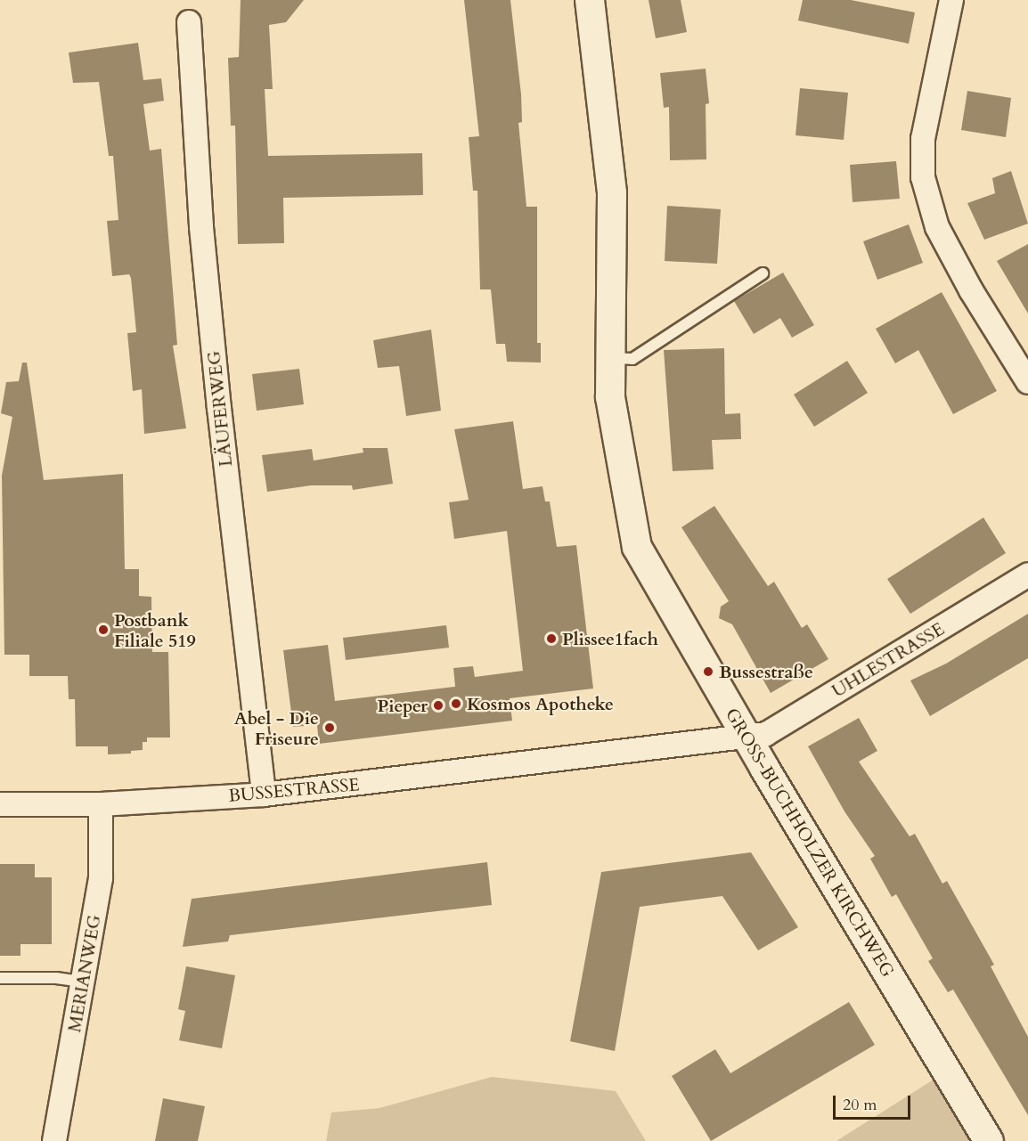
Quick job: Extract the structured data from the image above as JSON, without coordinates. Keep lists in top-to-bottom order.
{
  "streets": {
    "street": [
      "LÄUFERWEG",
      "UHLESTRASSE",
      "BUSSESTRASSE",
      "GROSS-BUCHHOLZER KIRCHWEG",
      "MERIANWEG"
    ]
  },
  "crossings": [
    ["LÄUFERWEG", "BUSSESTRASSE"],
    ["UHLESTRASSE", "BUSSESTRASSE"],
    ["UHLESTRASSE", "GROSS-BUCHHOLZER KIRCHWEG"],
    ["BUSSESTRASSE", "GROSS-BUCHHOLZER KIRCHWEG"],
    ["BUSSESTRASSE", "MERIANWEG"]
  ],
  "places": [
    "Postbank Filiale 519",
    "Plissee1fach",
    "Bussestraße",
    "Kosmos Apotheke",
    "Pieper",
    "Abel - Die Friseure"
  ],
  "scale_bar": "20 m"
}
